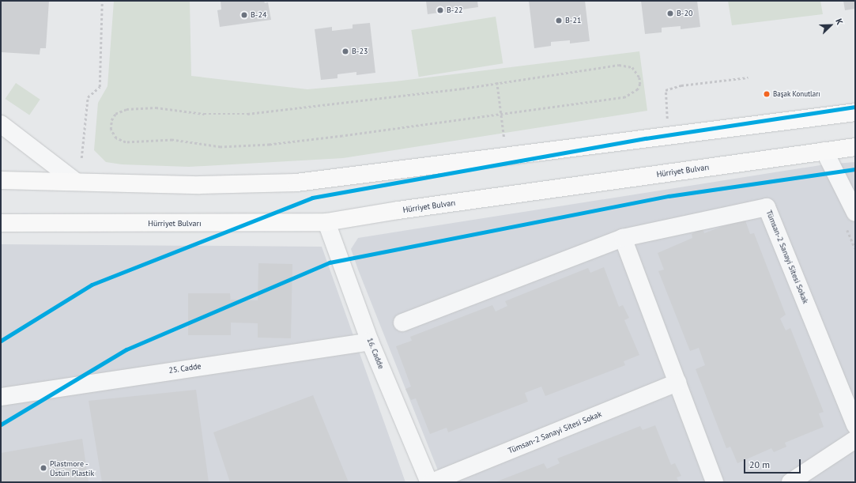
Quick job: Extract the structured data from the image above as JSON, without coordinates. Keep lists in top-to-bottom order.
{
  "streets": {
    "main road": ["Hürriyet Bulvarı"],
    "lane": ["Tümsan-2 Sanayi Sitesi Sokak", "16. Cadde", "25. Cadde"]
  },
  "crossings": [
    ["Hürriyet Bulvarı", "16. Cadde"],
    ["16. Cadde", "25. Cadde"]
  ],
  "places": [
    "B-22",
    "B-20",
    "B-24",
    "B-21",
    "B-23",
    "Başak Konutları",
    "Plastmore - Üstün Plastik"
  ],
  "scale_bar": "20 m",
  "north": "top right"
}
